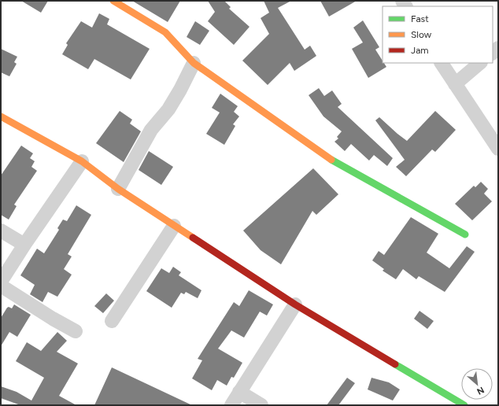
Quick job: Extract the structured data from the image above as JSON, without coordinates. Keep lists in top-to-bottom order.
{
  "legend": ["Fast", "Slow", "Jam"],
  "north": "bottom right"
}
